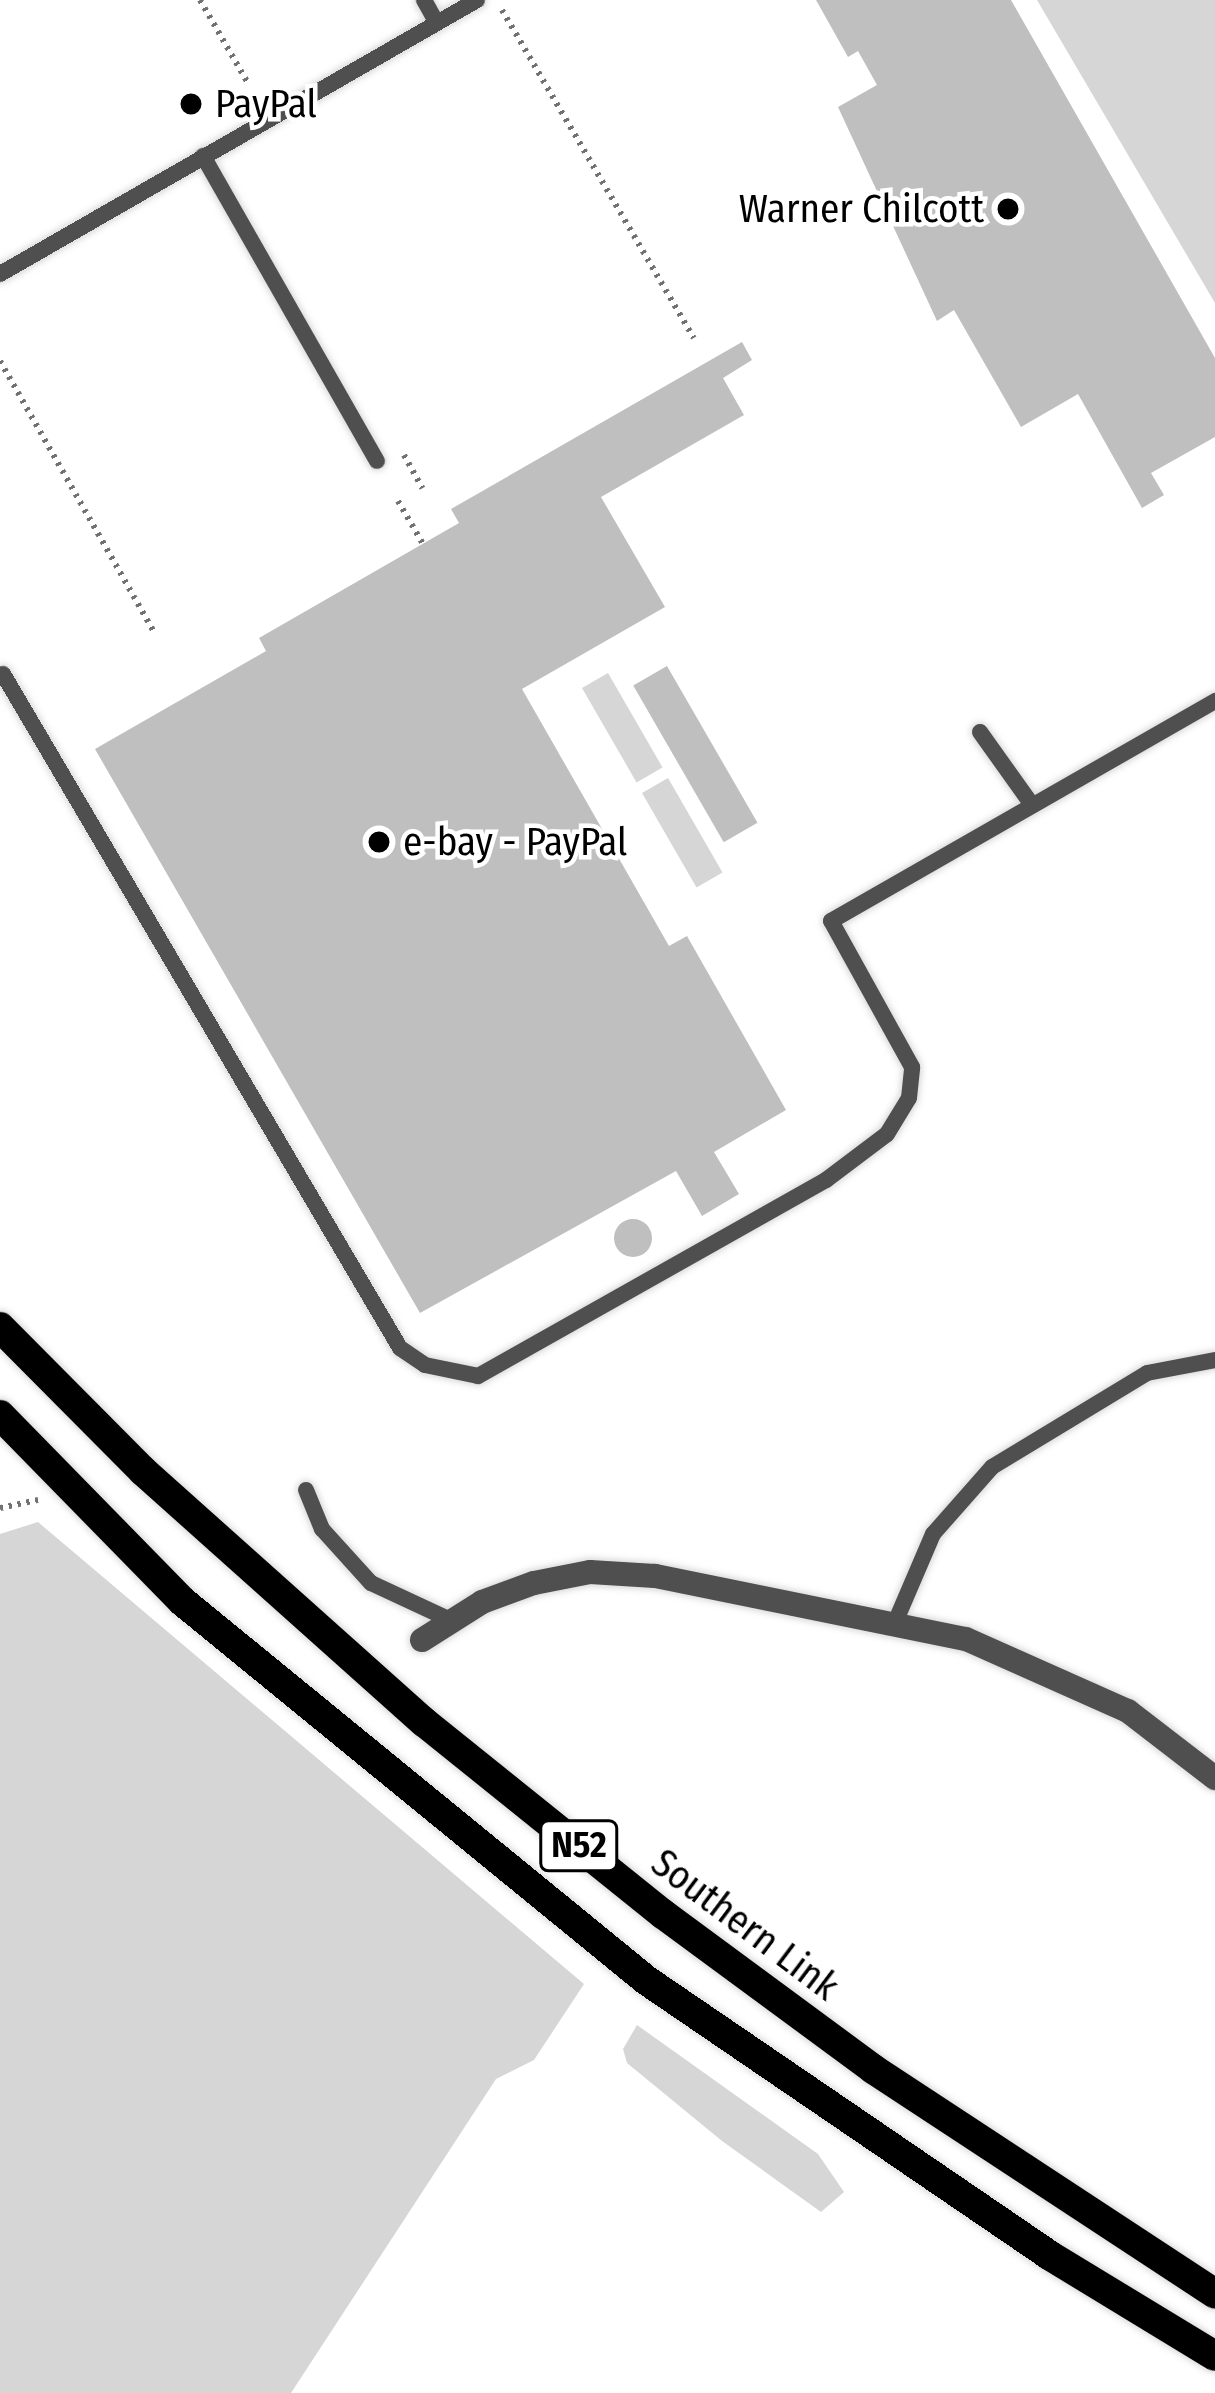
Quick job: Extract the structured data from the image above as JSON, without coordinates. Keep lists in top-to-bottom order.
{
  "streets": {
    "main road": ["N52", "Southern Link"]
  },
  "places": ["PayPal", "Warner Chilcott", "e-bay - PayPal"]
}
